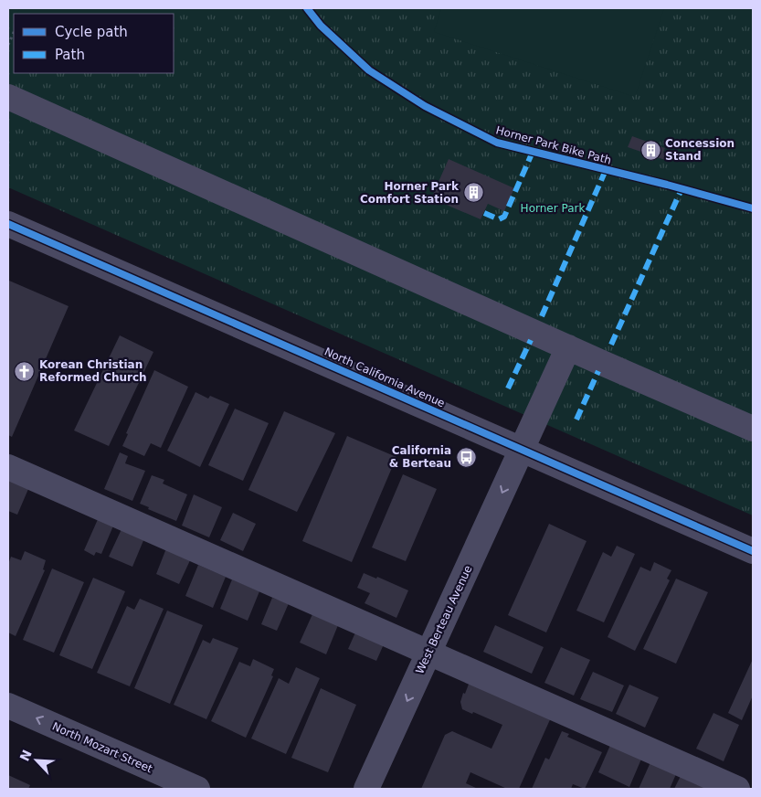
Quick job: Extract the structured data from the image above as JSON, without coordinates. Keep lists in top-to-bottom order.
{
  "streets": {
    "street": ["North California Avenue", "West Berteau Avenue", "North Mozart Street"],
    "cycle path": ["Horner Park Bike Path"]
  },
  "crossings": [
    ["North California Avenue", "West Berteau Avenue"]
  ],
  "one_way": ["West Berteau Avenue"],
  "parks": ["Horner Park"],
  "places": {
    "building": ["Concession Stand", "Horner Park Comfort Station"],
    "church": ["Korean Christian Reformed Church"],
    "bus stop": ["California & Berteau"]
  },
  "legend": ["Cycle path", "Path"],
  "north": "top left"
}
